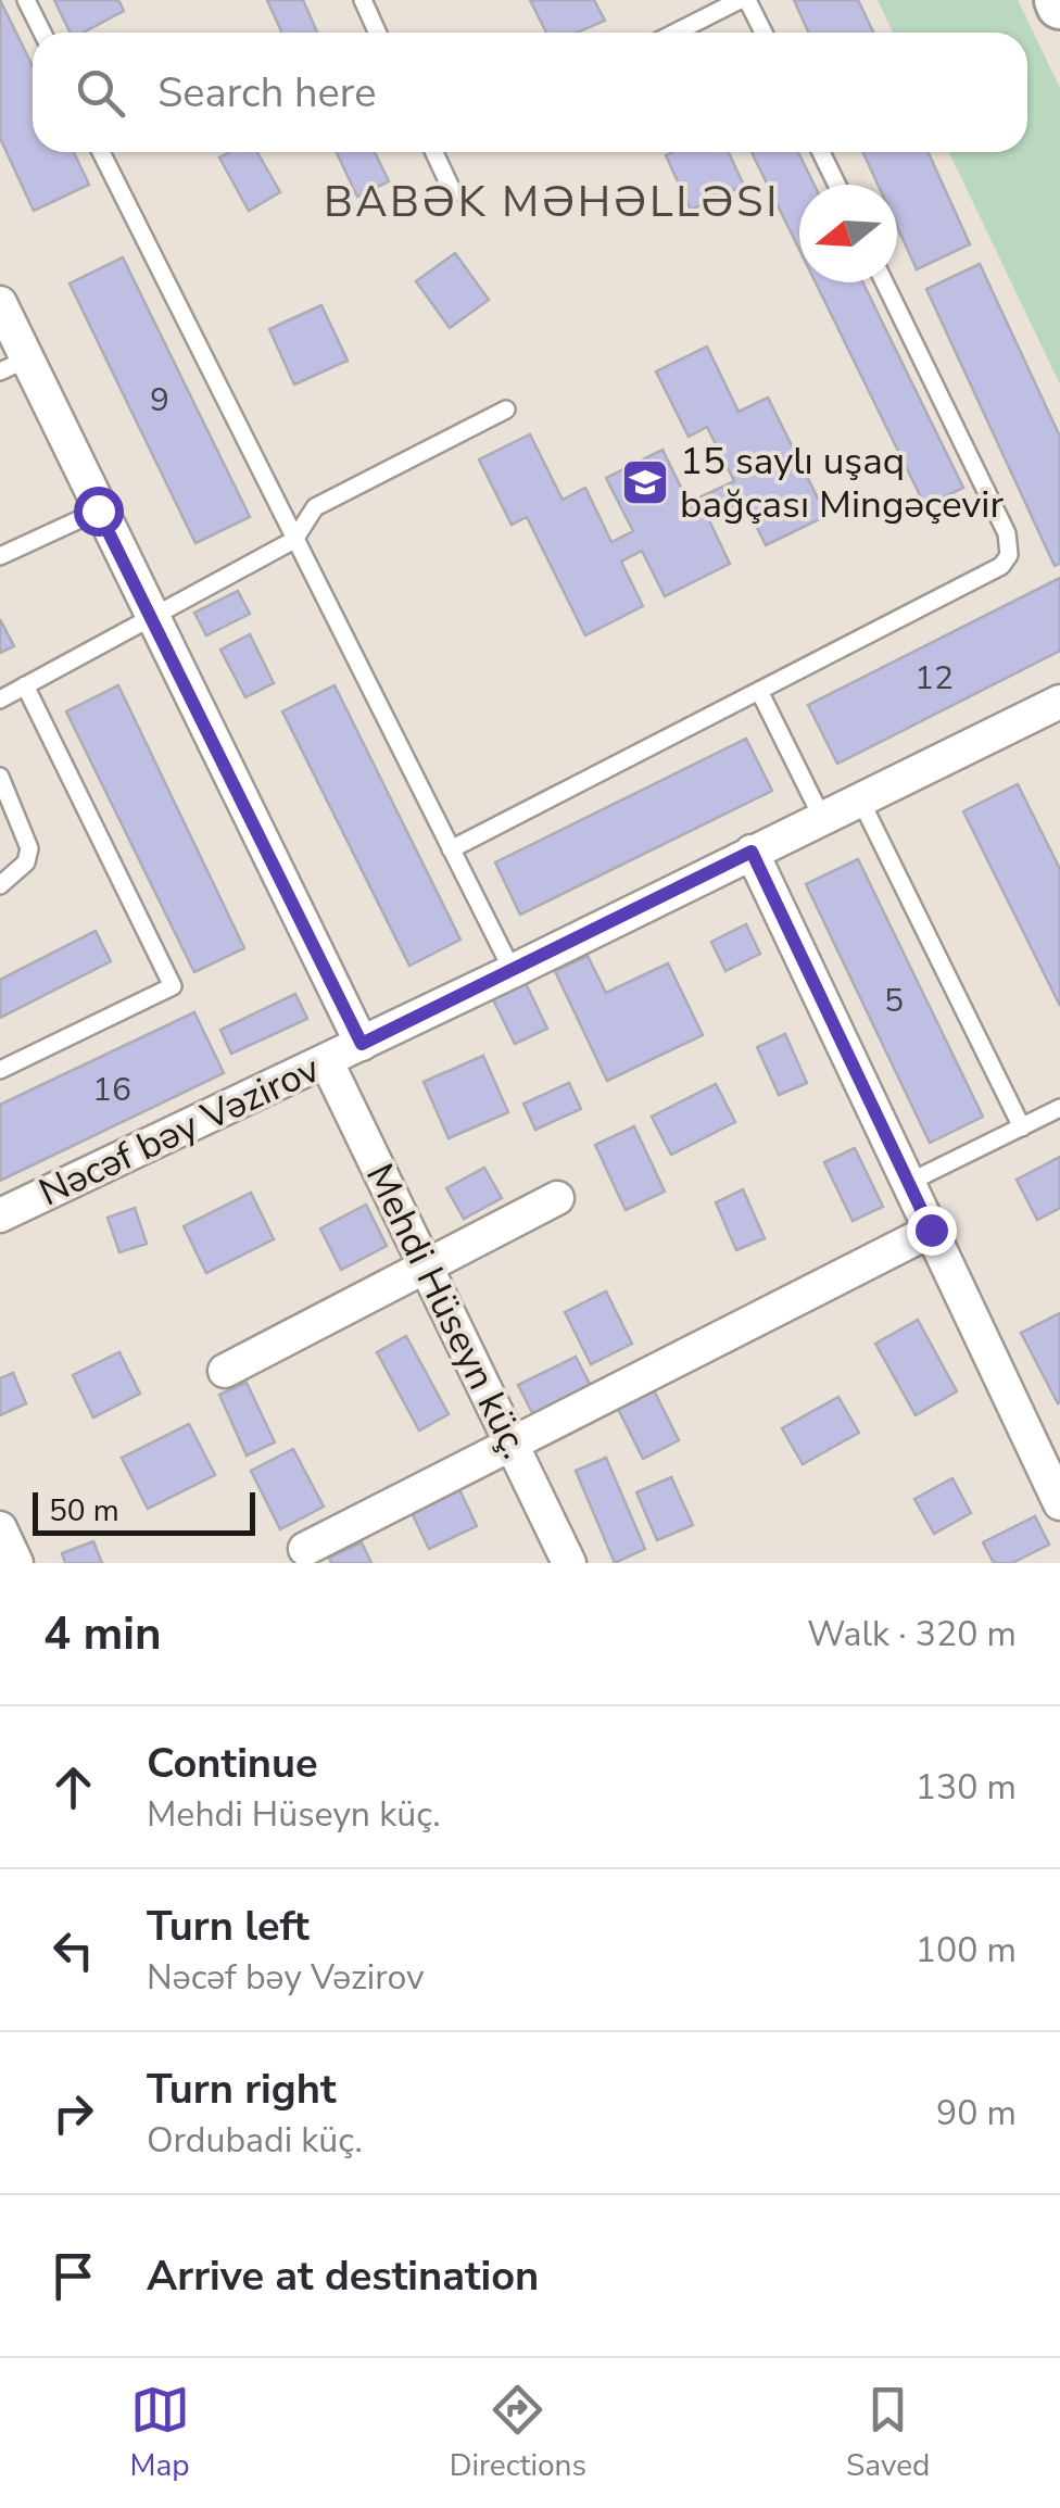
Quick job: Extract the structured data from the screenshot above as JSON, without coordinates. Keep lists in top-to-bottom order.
{
  "streets": {
    "street": ["Nəcəf bəy Vəzirov", "Mehdi Hüseyn küç."]
  },
  "crossings": [
    ["Nəcəf bəy Vəzirov", "Mehdi Hüseyn küç."]
  ],
  "districts": ["BABƏK MƏHƏLLƏSI"],
  "places": {
    "school or university": ["15 saylı uşaq bağçası Mingəçevir"]
  },
  "house_numbers": [
    "9",
    "12",
    "5",
    "16"
  ],
  "scale_bar": "50 m",
  "north": "left",
  "page": {
    "search": "Search here",
    "scale": "50 m",
    "heading": ["4 min", "Walk · 320 m"],
    "list": [
      ["Continue", "Mehdi Hüseyn küç.", "130 m"],
      ["Turn left", "Nəcəf bəy Vəzirov", "100 m"],
      ["Turn right", "Ordubadi küç.", "90 m"],
      "Arrive at destination"
    ],
    "nav": ["Map", "Directions", "Saved"]
  }
}
